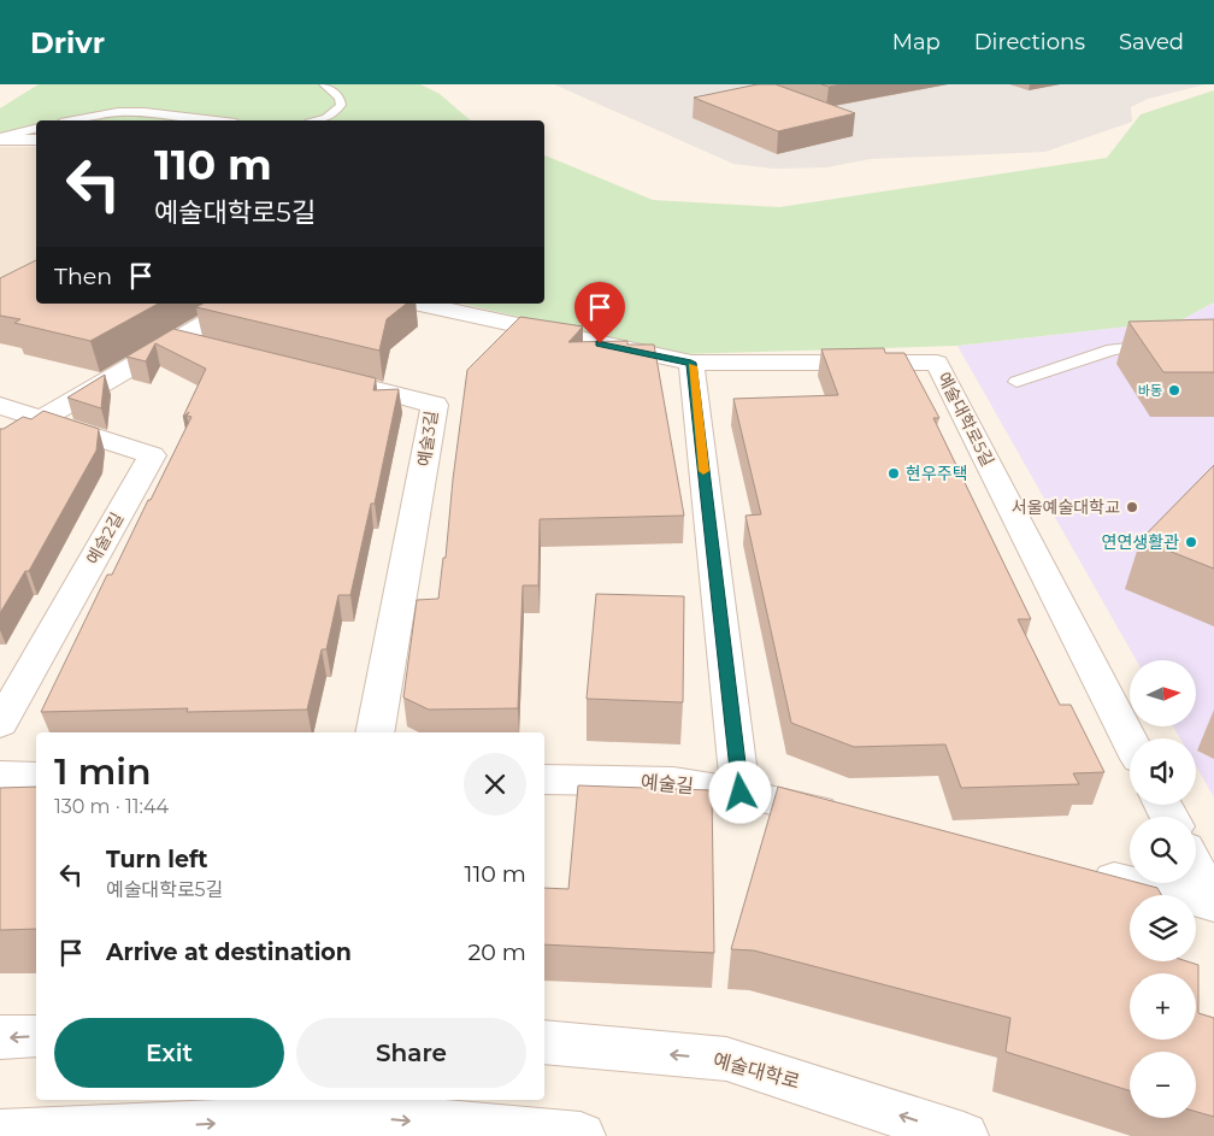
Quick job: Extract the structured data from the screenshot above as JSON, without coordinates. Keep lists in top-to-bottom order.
{
  "streets": {
    "street": [
      "예술대학로5길",
      "예술3길",
      "예술2길",
      "예술길",
      "예술대학로"
    ]
  },
  "one_way": ["예술대학로"],
  "places": [
    "바동",
    "현우주택",
    "서울예술대학교",
    "연연생활관"
  ],
  "north": "right",
  "page": {
    "header": "Drivr",
    "nav": ["Map", "Directions", "Saved"],
    "turn": ["110 m", "예술대학로5길"],
    "then": "Then",
    "map_buttons": ["+", "−"],
    "heading": ["1 min", "130 m · 11:44"],
    "list": [
      {
        "name": "Turn left",
        "note": "예술대학로5길",
        "value": "110 m"
      },
      {
        "name": "Arrive at destination",
        "value": "20 m"
      }
    ],
    "buttons": ["Exit", "Share"]
  }
}
